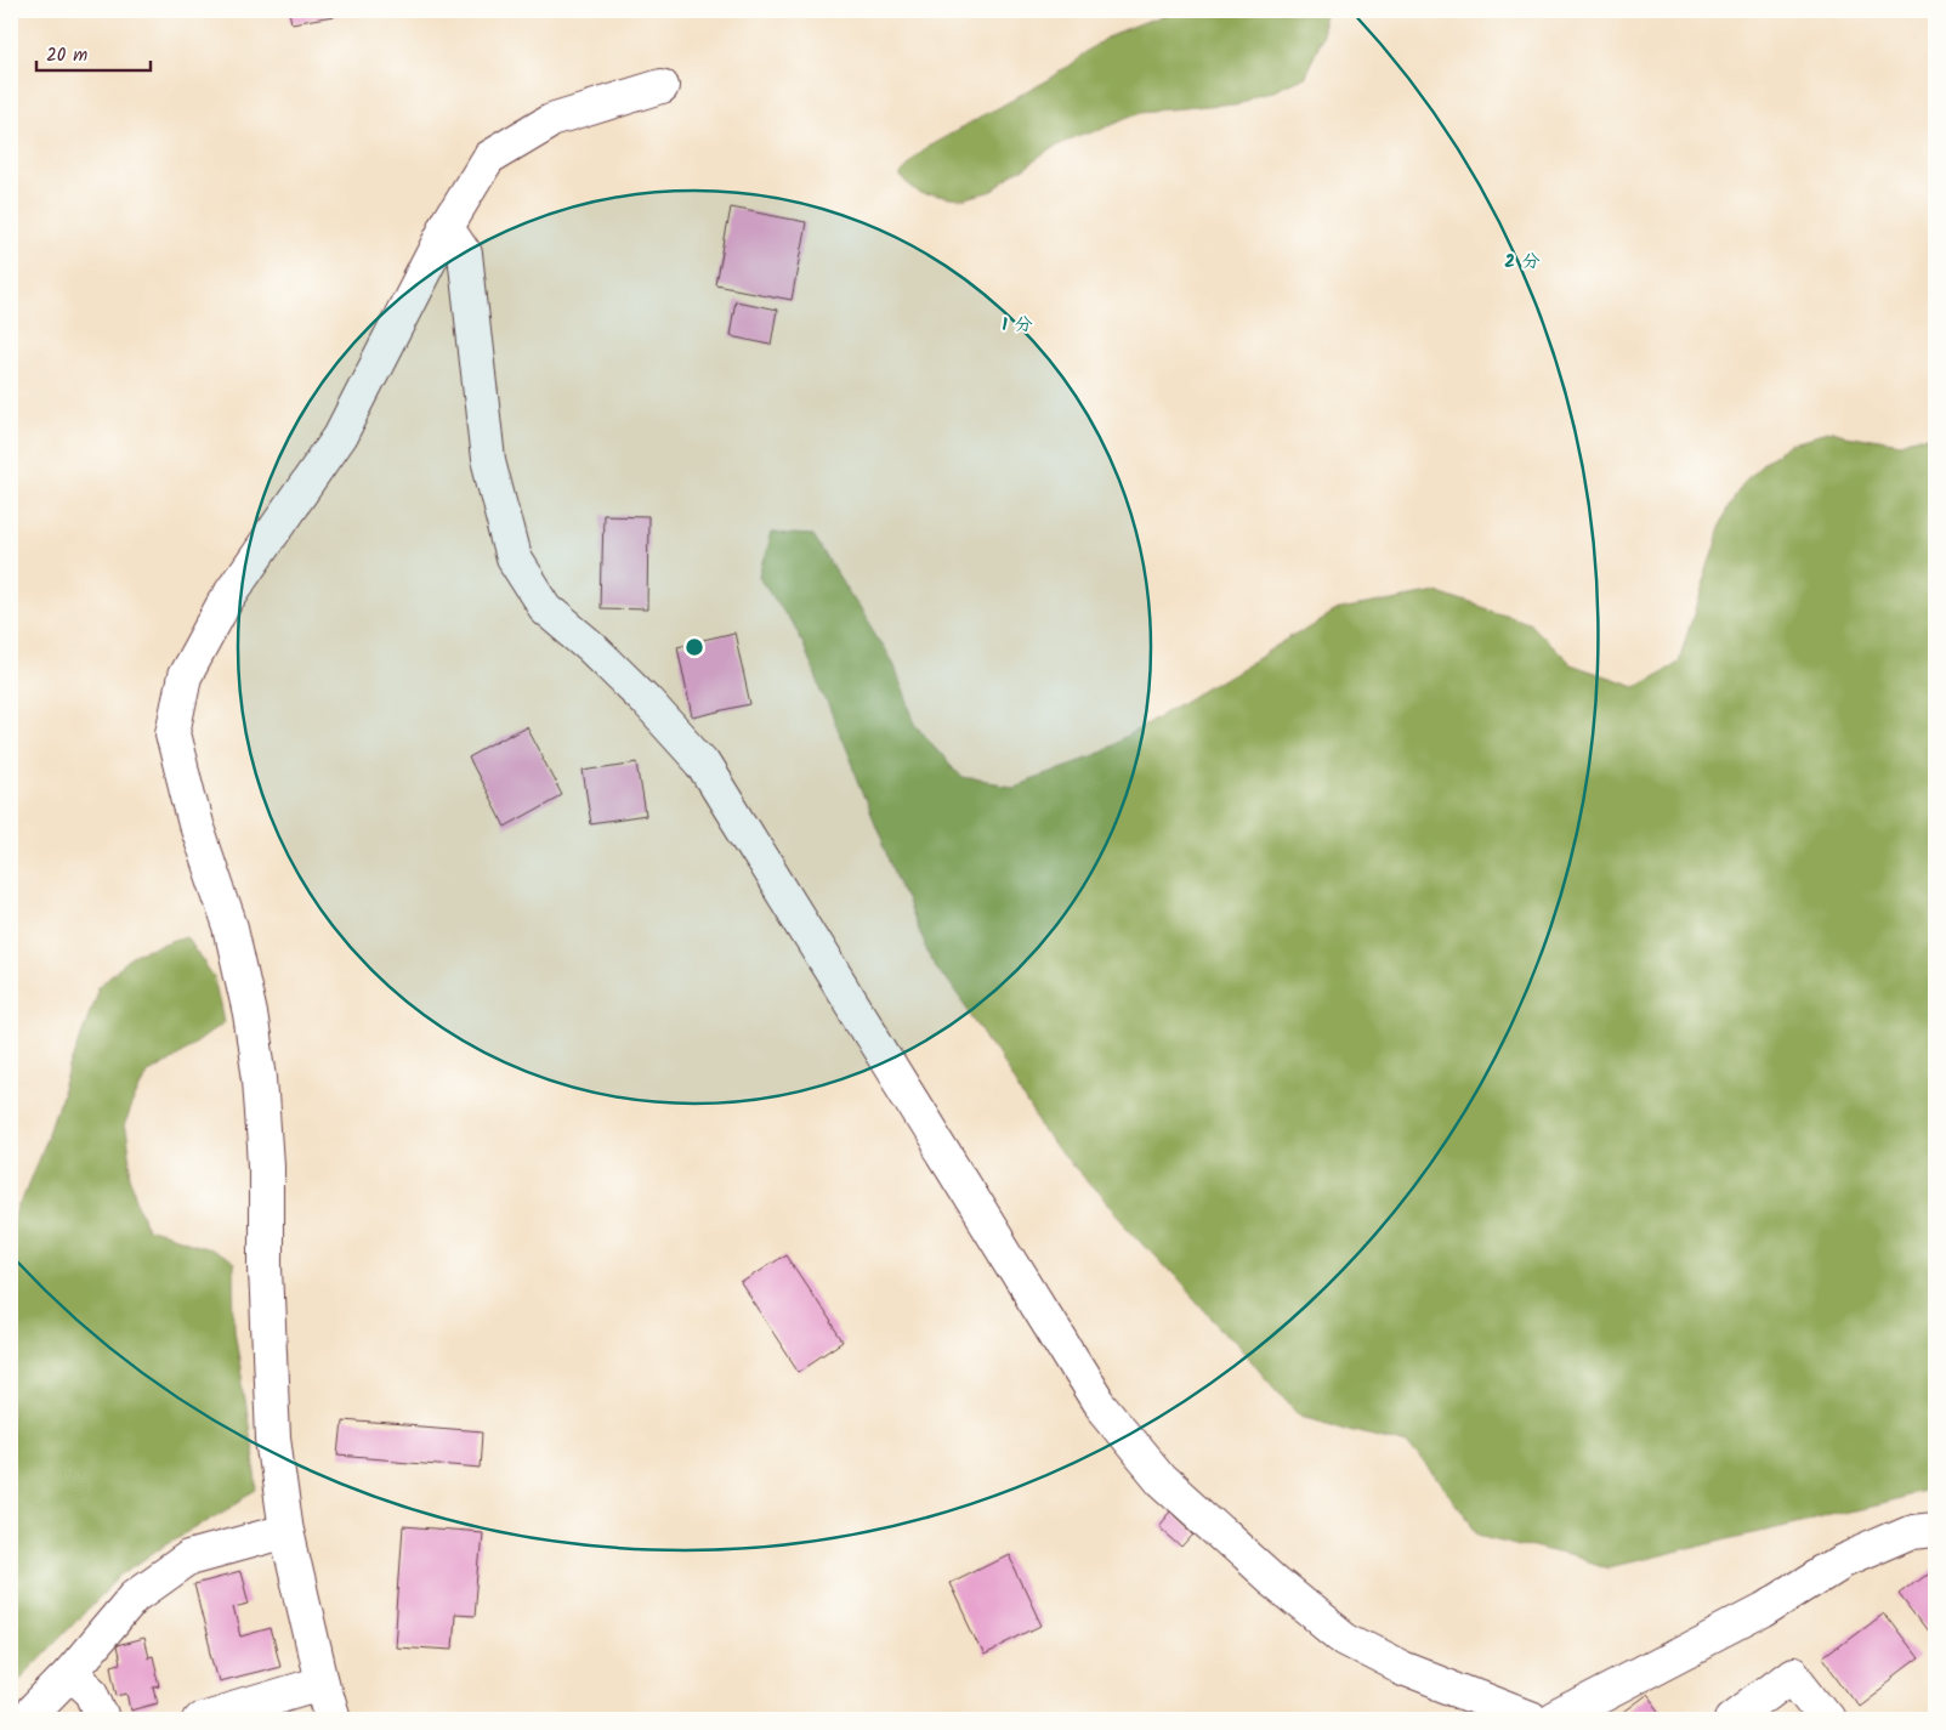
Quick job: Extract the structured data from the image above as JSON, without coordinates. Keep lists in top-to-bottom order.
{
  "scale_bar": "20 m",
  "rings": ["2 分", "1 分"]
}
